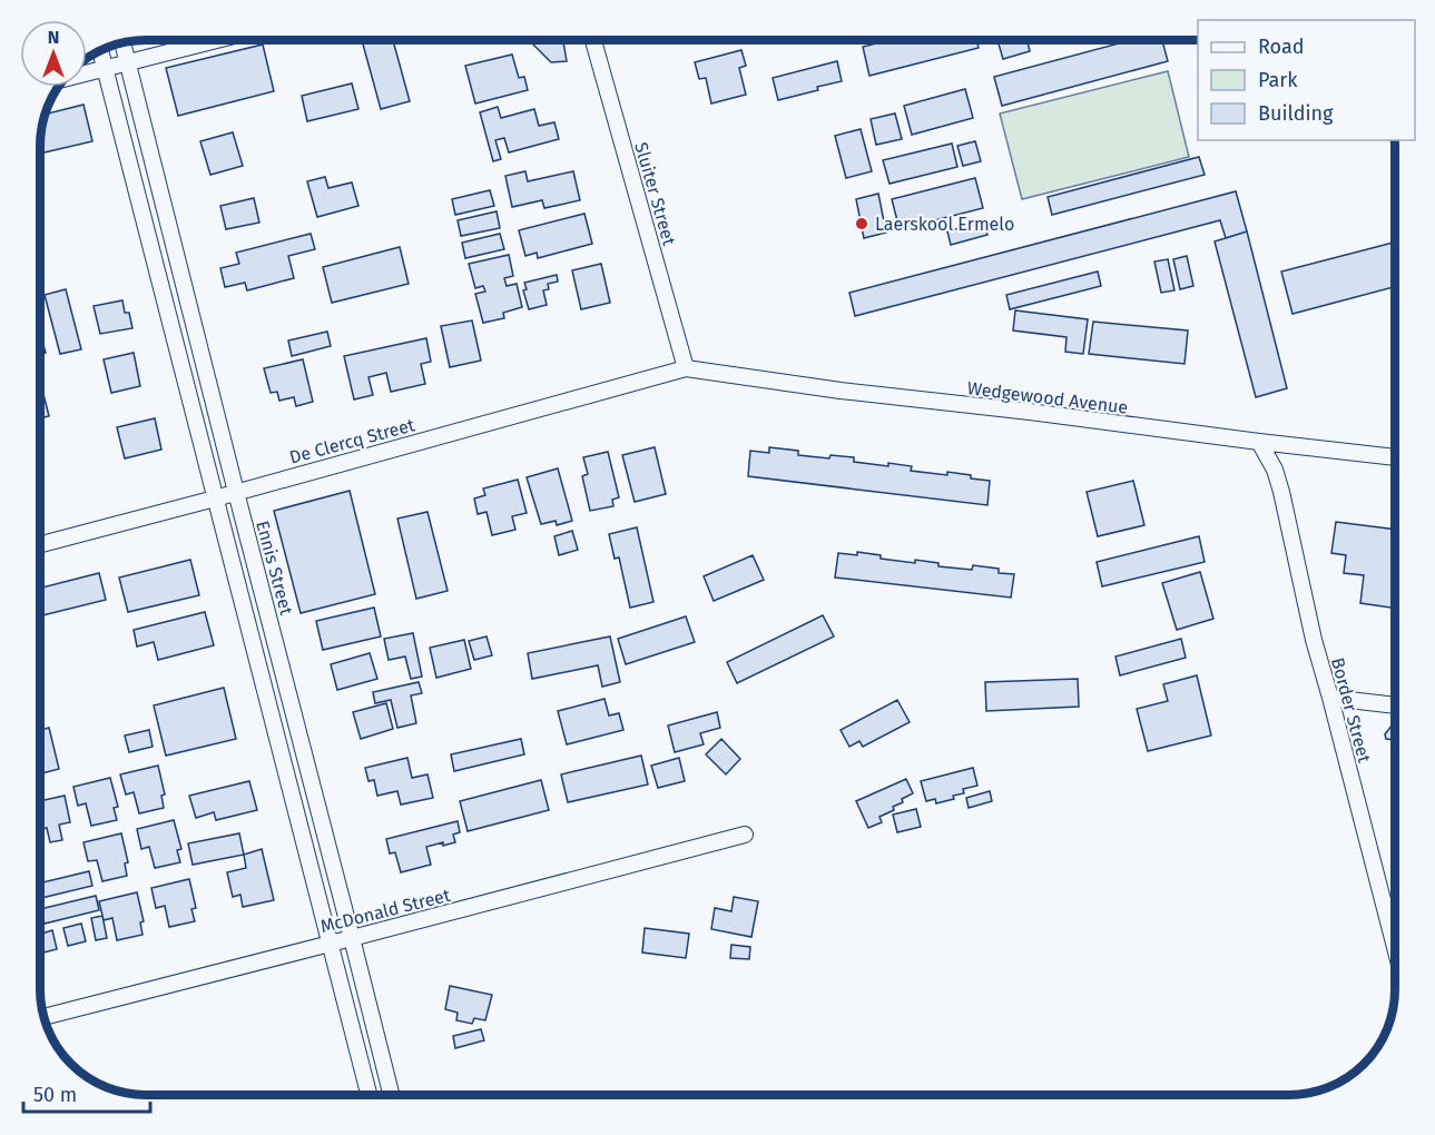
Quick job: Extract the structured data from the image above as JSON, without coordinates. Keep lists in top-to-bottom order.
{
  "streets": {
    "street": [
      "Sluiter Street",
      "Wedgewood Avenue",
      "De Clercq Street",
      "Ennis Street",
      "Border Street",
      "McDonald Street"
    ]
  },
  "crossings": [
    ["Sluiter Street", "Wedgewood Avenue"],
    ["Sluiter Street", "De Clercq Street"],
    ["Wedgewood Avenue", "De Clercq Street"],
    ["Wedgewood Avenue", "Border Street"],
    ["De Clercq Street", "Ennis Street"],
    ["Ennis Street", "McDonald Street"]
  ],
  "places": ["Laerskool Ermelo"],
  "legend": ["Road", "Park", "Building"],
  "scale_bar": "50 m",
  "north": "top"
}
